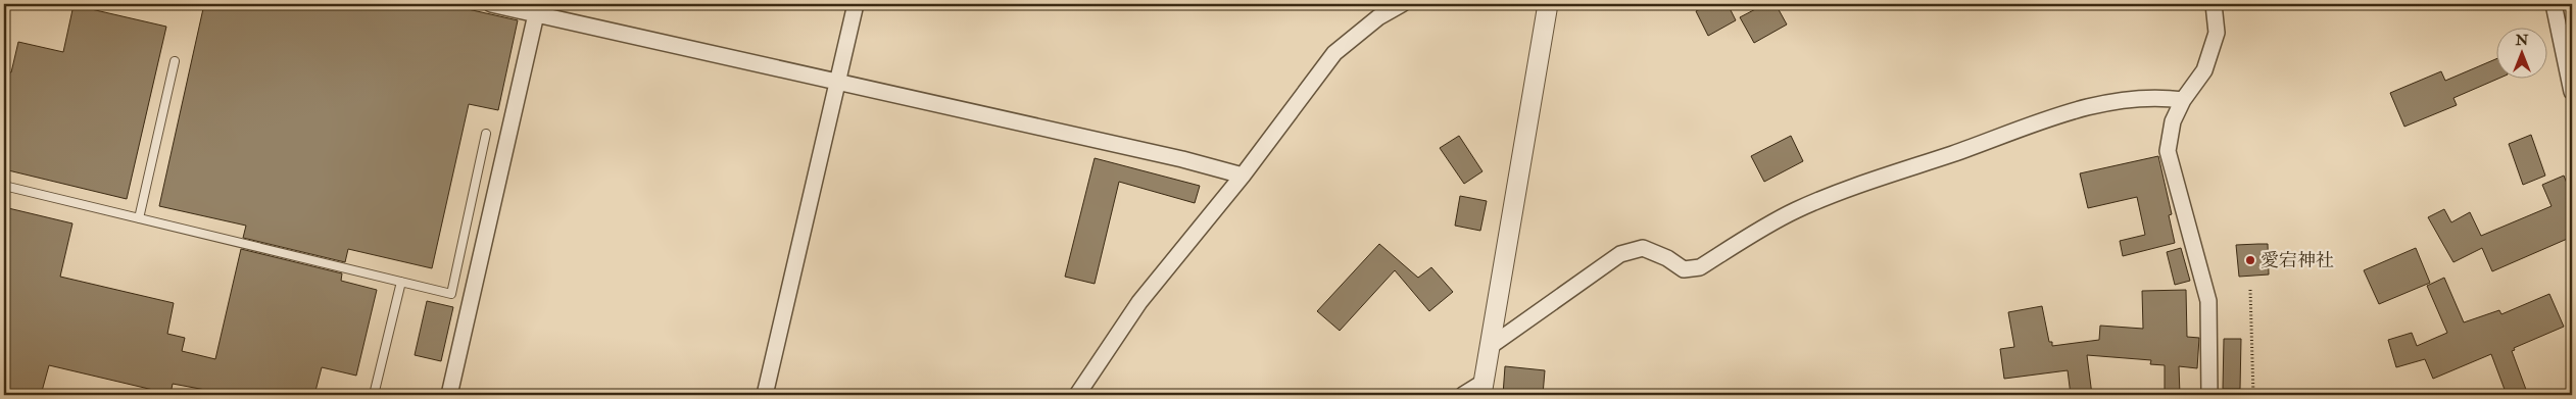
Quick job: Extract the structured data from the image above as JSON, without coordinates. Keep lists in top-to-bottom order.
{
  "places": ["愛宕神社"],
  "north": "top"
}
